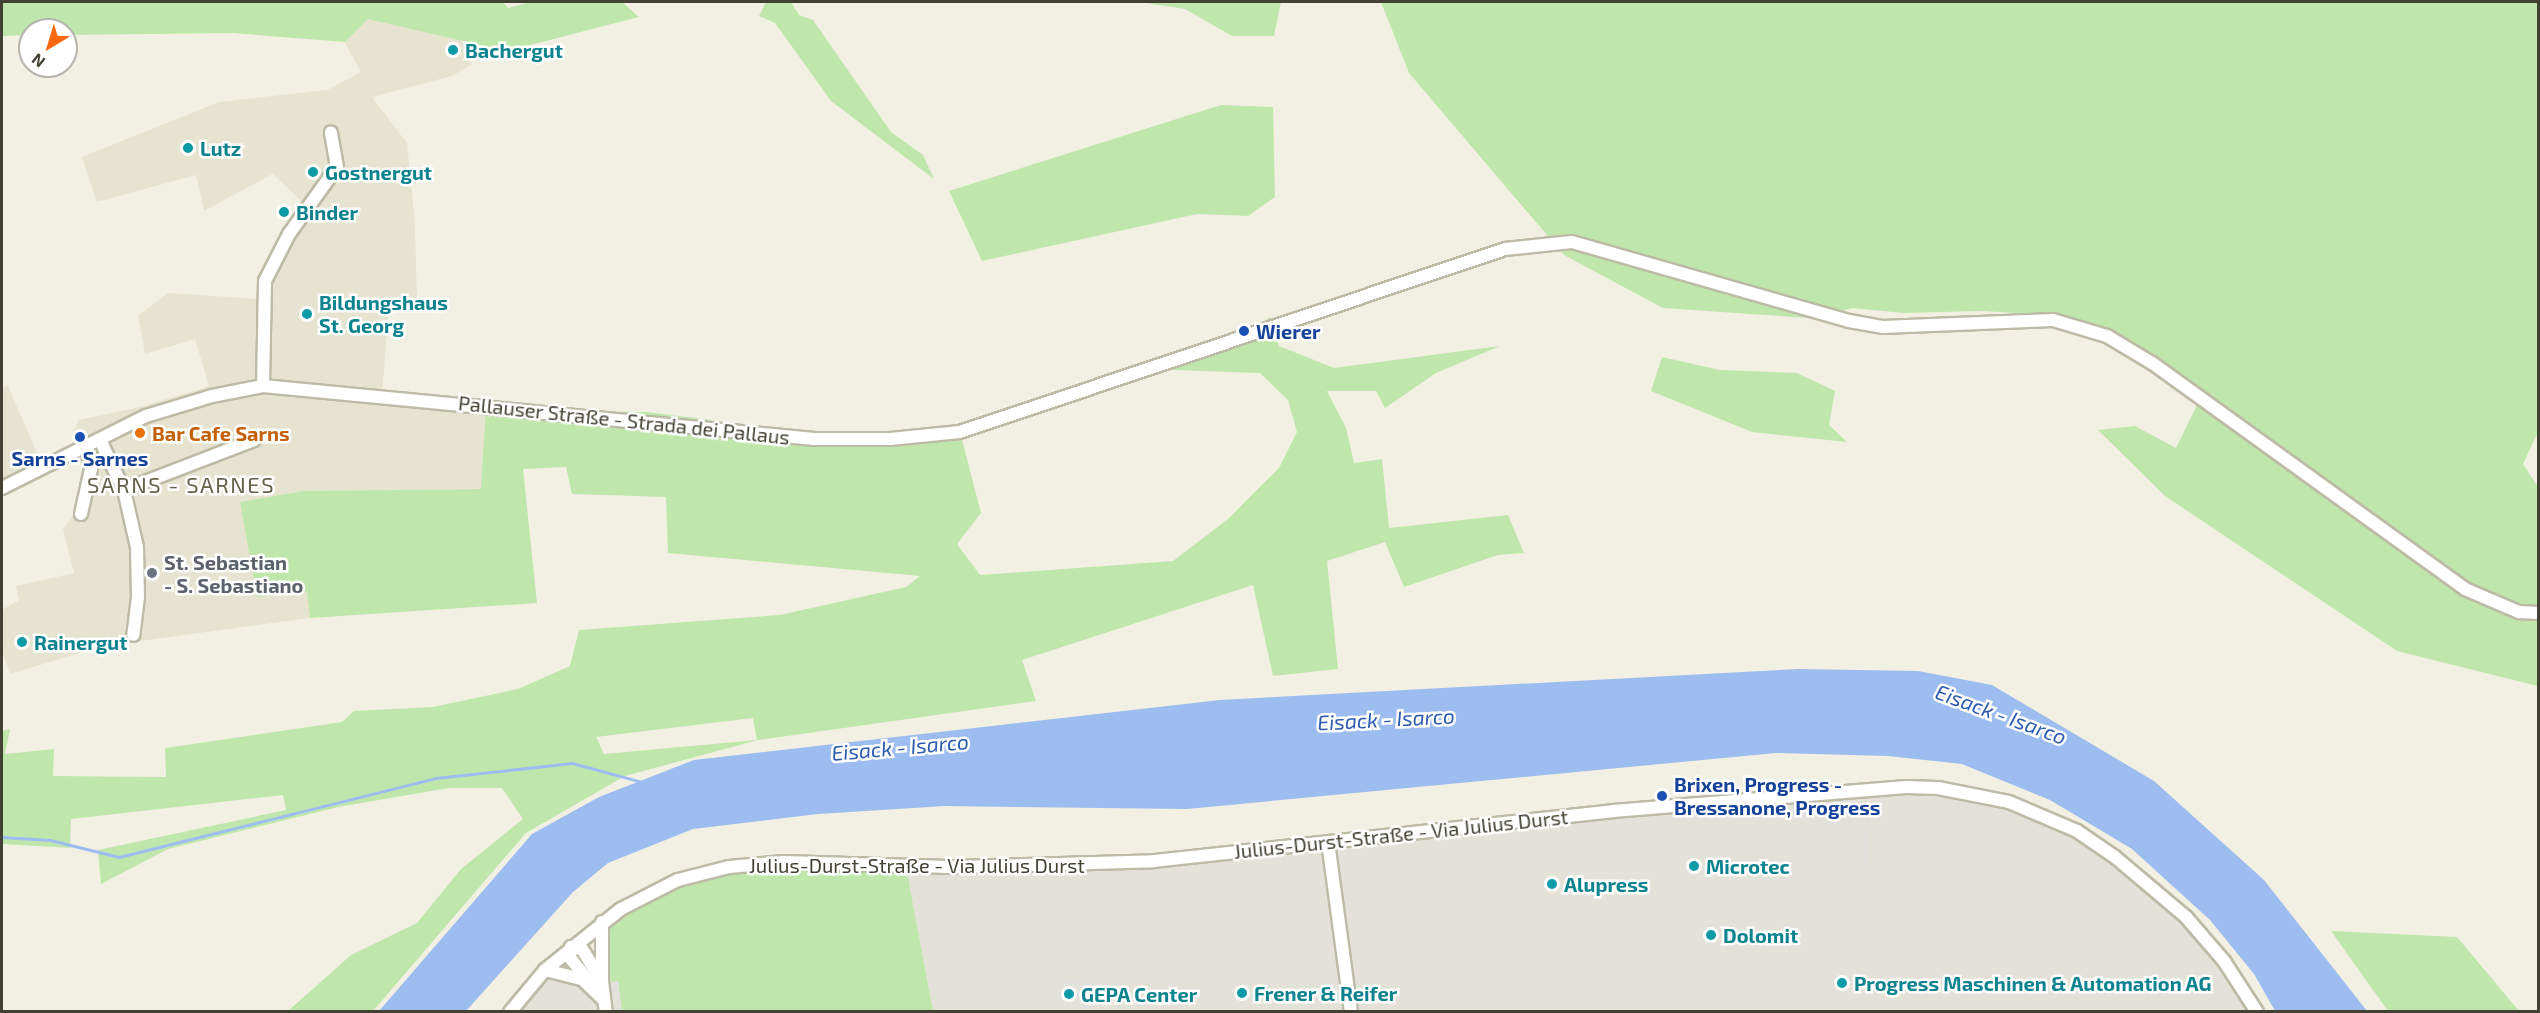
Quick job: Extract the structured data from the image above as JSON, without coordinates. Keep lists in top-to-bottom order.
{
  "streets": {
    "street": ["Pallauser Straße - Strada dei Pallaus", "Julius-Durst-Straße - Via Julius Durst"]
  },
  "districts": ["SARNS - SARNES"],
  "water": ["Eisack - Isarco"],
  "places": [
    "Bachergut",
    "Lutz",
    "Gostnergut",
    "Binder",
    "Bildungshaus St. Georg",
    "Wierer",
    "Bar Cafe Sarns",
    "Sarns - Sarnes",
    "St. Sebastian - S. Sebastiano",
    "Rainergut",
    "Brixen, Progress - Bressanone, Progress",
    "Microtec",
    "Alupress",
    "Dolomit",
    "Progress Maschinen & Automation AG",
    "Frener & Reifer",
    "GEPA Center"
  ],
  "north": "bottom left"
}
